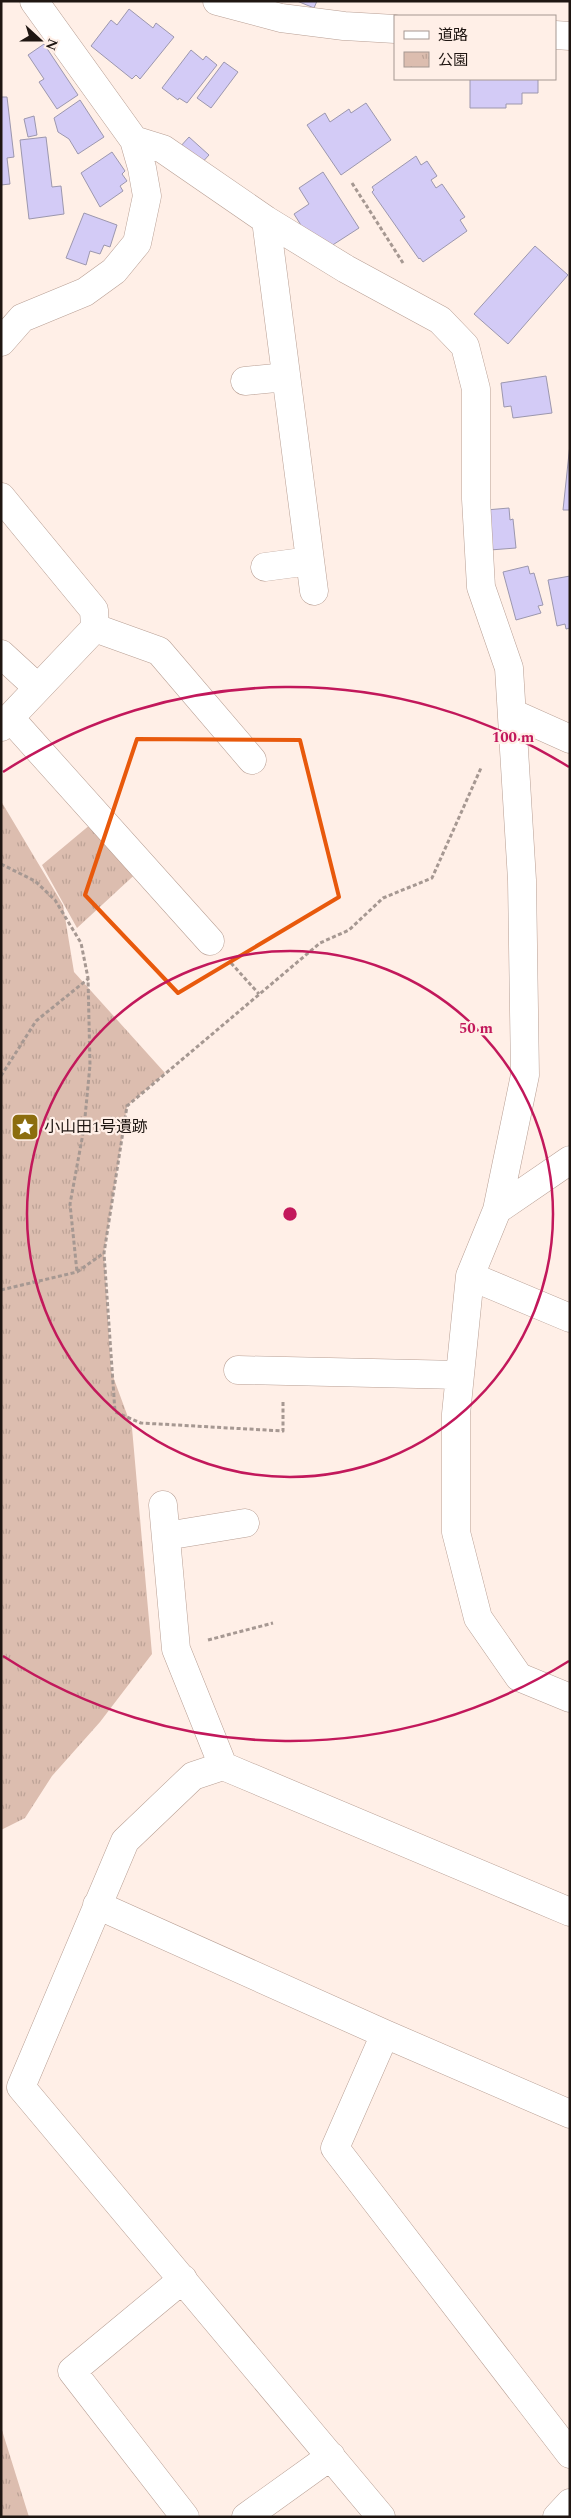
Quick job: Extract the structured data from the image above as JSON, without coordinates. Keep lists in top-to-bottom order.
{
  "places": {
    "place": ["小山田1号遺跡"]
  },
  "legend": ["道路", "公園"],
  "north": "right",
  "rings": ["100 m", "50 m"]
}
